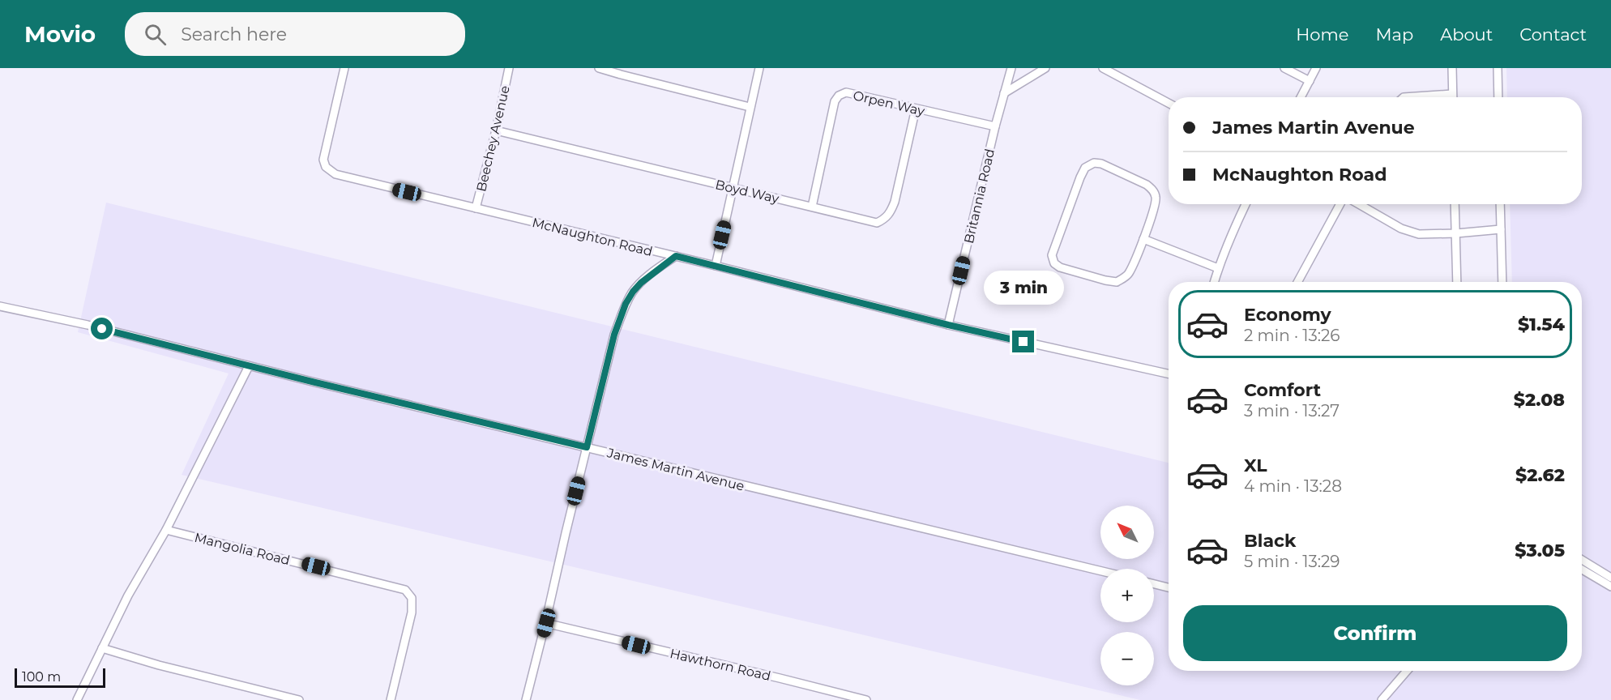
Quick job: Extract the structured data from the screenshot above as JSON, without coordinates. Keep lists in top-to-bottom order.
{
  "streets": {
    "street": [
      "Orpen Way",
      "Beechey Avenue",
      "Boyd Way",
      "Britannia Road",
      "McNaughton Road",
      "James Martin Avenue",
      "Mangolia Road",
      "Hawthorn Road"
    ]
  },
  "crossings": [
    ["Orpen Way", "Boyd Way"],
    ["Orpen Way", "Britannia Road"],
    ["Beechey Avenue", "Boyd Way"],
    ["Beechey Avenue", "McNaughton Road"],
    ["Britannia Road", "McNaughton Road"]
  ],
  "scale_bar": "100 m",
  "north": "top left",
  "page": {
    "header": "Movio",
    "search": "Search here",
    "nav": [
      "Home",
      "Map",
      "About",
      "Contact"
    ],
    "banner": ["James Martin Avenue", "McNaughton Road"],
    "bubble": "3 min",
    "list": [
      {
        "name": "Economy",
        "note": "2 min · 13:26",
        "value": "$1.54"
      },
      {
        "name": "Comfort",
        "note": "3 min · 13:27",
        "value": "$2.08"
      },
      {
        "name": "XL",
        "note": "4 min · 13:28",
        "value": "$2.62"
      },
      {
        "name": "Black",
        "note": "5 min · 13:29",
        "value": "$3.05"
      }
    ],
    "map_buttons": ["+", "−"],
    "buttons": "Confirm",
    "scale": "100 m"
  }
}
